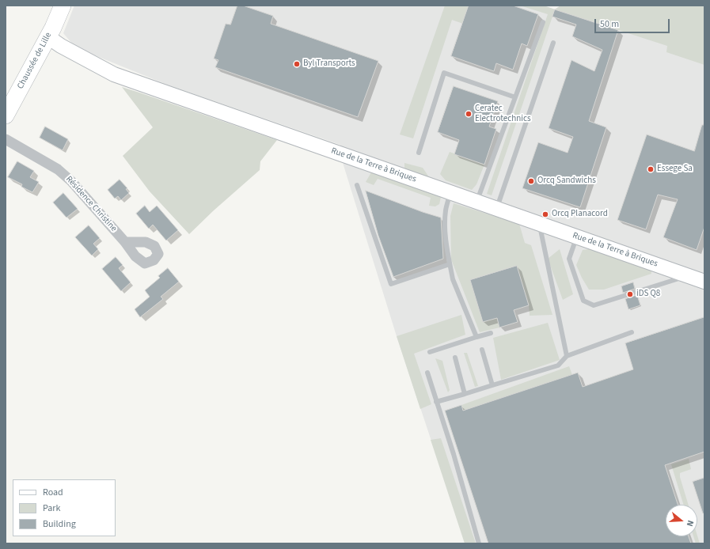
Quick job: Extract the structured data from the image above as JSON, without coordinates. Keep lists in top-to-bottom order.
{
  "streets": {
    "main road": ["Chaussée de Lille", "Rue de la Terre à Briques"],
    "street": ["Résidence Christine"]
  },
  "crossings": [
    ["Chaussée de Lille", "Rue de la Terre à Briques"]
  ],
  "places": [
    "Byl Transports",
    "Ceratec Electrotechnics",
    "Essege Sa",
    "Orcq Sandwichs",
    "Orcq Planacord",
    "iDS Q8"
  ],
  "legend": ["Road", "Park", "Building"],
  "scale_bar": "50 m",
  "north": "right"
}
